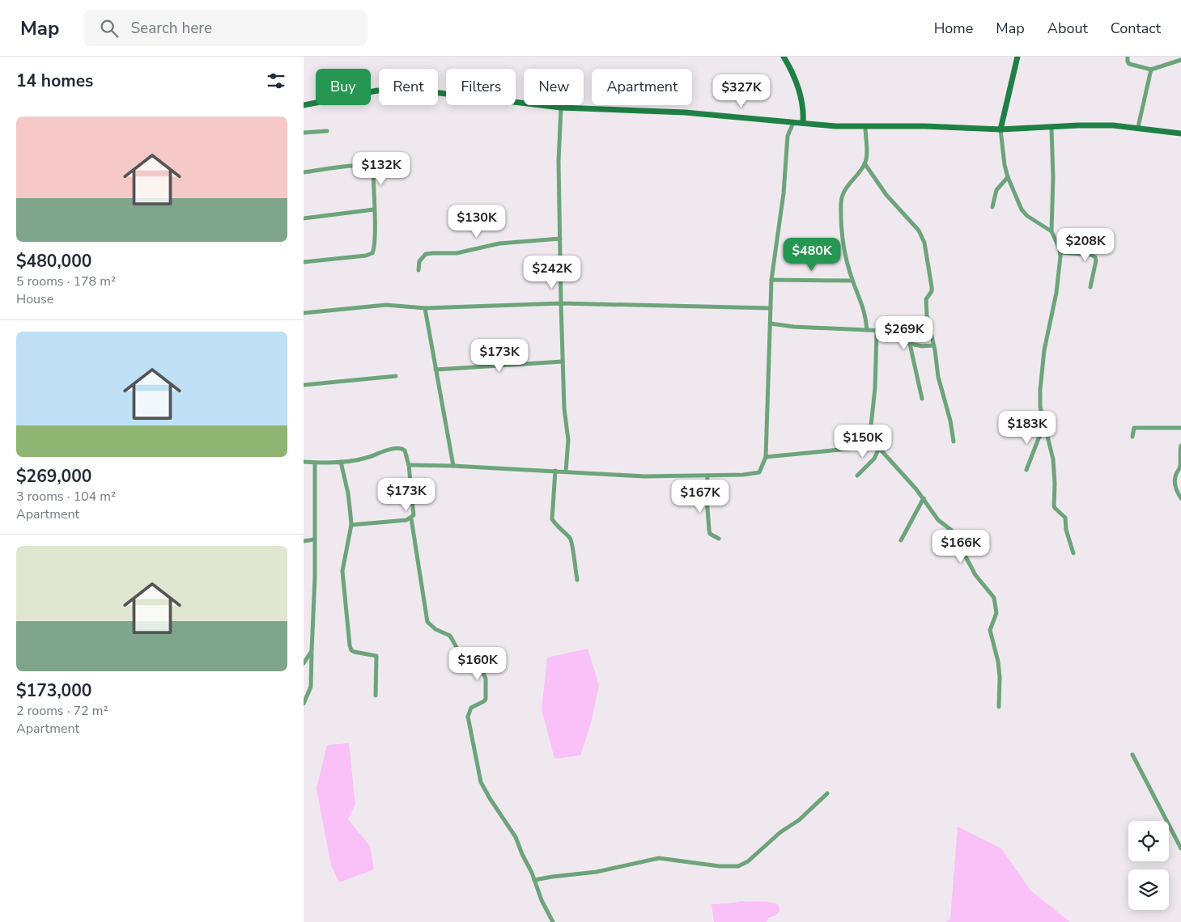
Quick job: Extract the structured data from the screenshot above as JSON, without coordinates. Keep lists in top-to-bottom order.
{
  "page": {
    "header": "Map",
    "search": "Search here",
    "nav": [
      "Home",
      "Map",
      "About",
      "Contact"
    ],
    "heading": "14 homes",
    "chip": [
      "Buy",
      "Rent",
      "Filters",
      "New",
      "Apartment"
    ],
    "price": [
      "$327K",
      "$132K",
      "$130K",
      "$208K",
      "$480K",
      "$242K",
      "$269K",
      "$173K",
      "$183K",
      "$150K",
      "$173K",
      "$167K",
      "$166K",
      "$160K"
    ],
    "list": [
      {
        "name": "$480,000",
        "note": "5 rooms · 178 m² · House"
      },
      {
        "name": "$269,000",
        "note": "3 rooms · 104 m² · Apartment"
      },
      {
        "name": "$173,000",
        "note": "2 rooms · 72 m² · Apartment"
      }
    ]
  }
}
